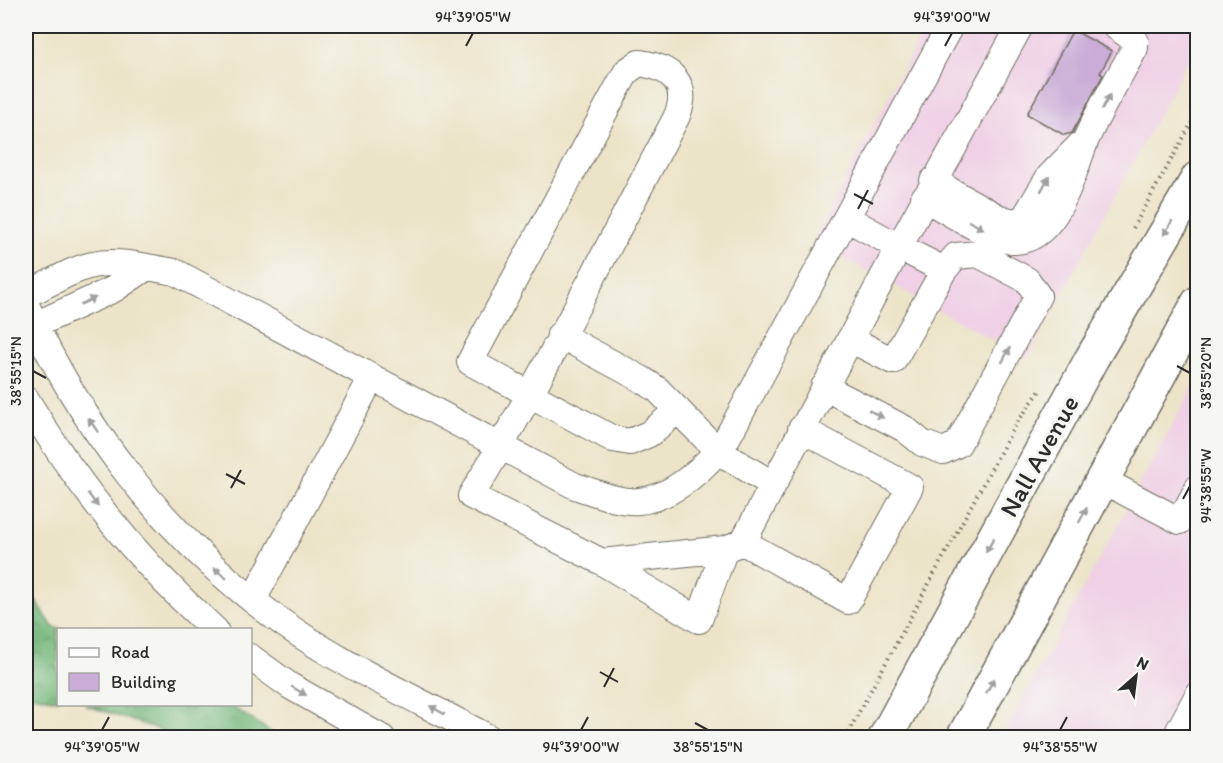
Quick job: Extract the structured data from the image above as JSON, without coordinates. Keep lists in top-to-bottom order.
{
  "streets": {
    "main road": ["Nall Avenue"]
  },
  "legend": ["Road", "Building"],
  "north": "top right",
  "coordinates": [
    "94°39'05\"W",
    "94°39'00\"W",
    "38°55'15\"N",
    "38°55'20\"N",
    "94°38'55\"W"
  ]
}
